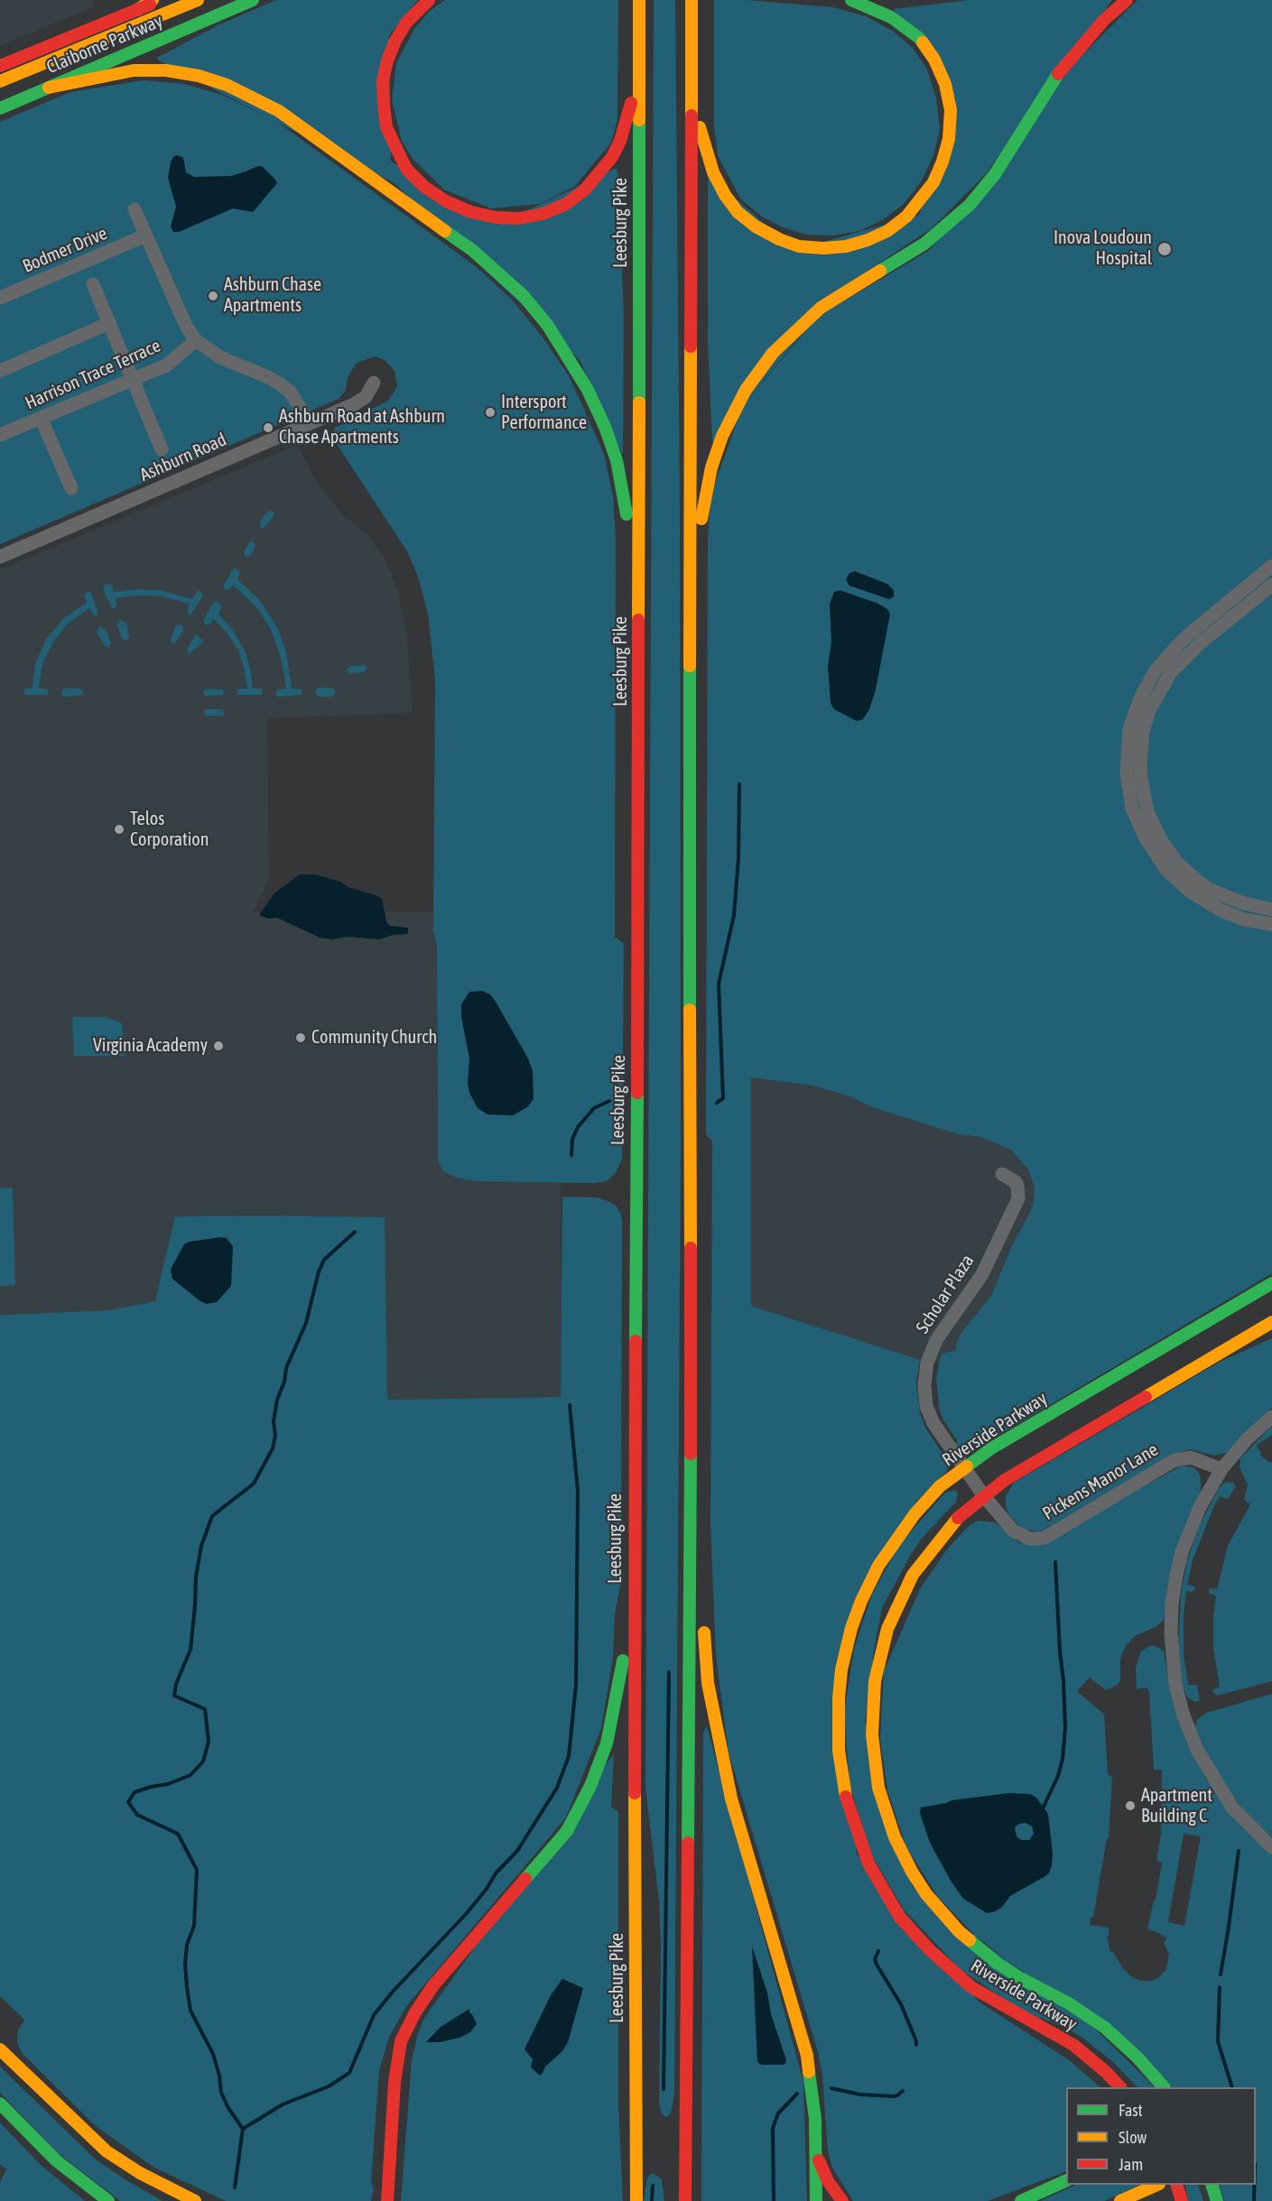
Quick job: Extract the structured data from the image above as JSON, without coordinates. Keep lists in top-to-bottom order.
{
  "streets": {
    "main road": ["Claiborne Parkway", "Leesburg Pike", "Riverside Parkway"],
    "street": [
      "Bodmer Drive",
      "Harrison Trace Terrace",
      "Ashburn Road",
      "Scholar Plaza",
      "Pickens Manor Lane"
    ]
  },
  "crossings": [
    ["Scholar Plaza", "Riverside Parkway"],
    ["Scholar Plaza", "Pickens Manor Lane"],
    ["Riverside Parkway", "Pickens Manor Lane"]
  ],
  "places": [
    "Inova Loudoun Hospital",
    "Ashburn Chase Apartments",
    "Intersport Performance",
    "Ashburn Road at Ashburn Chase Apartments",
    "Telos Corporation",
    "Community Church",
    "Virginia Academy",
    "Apartment Building C"
  ],
  "legend": ["Fast", "Slow", "Jam"]
}
